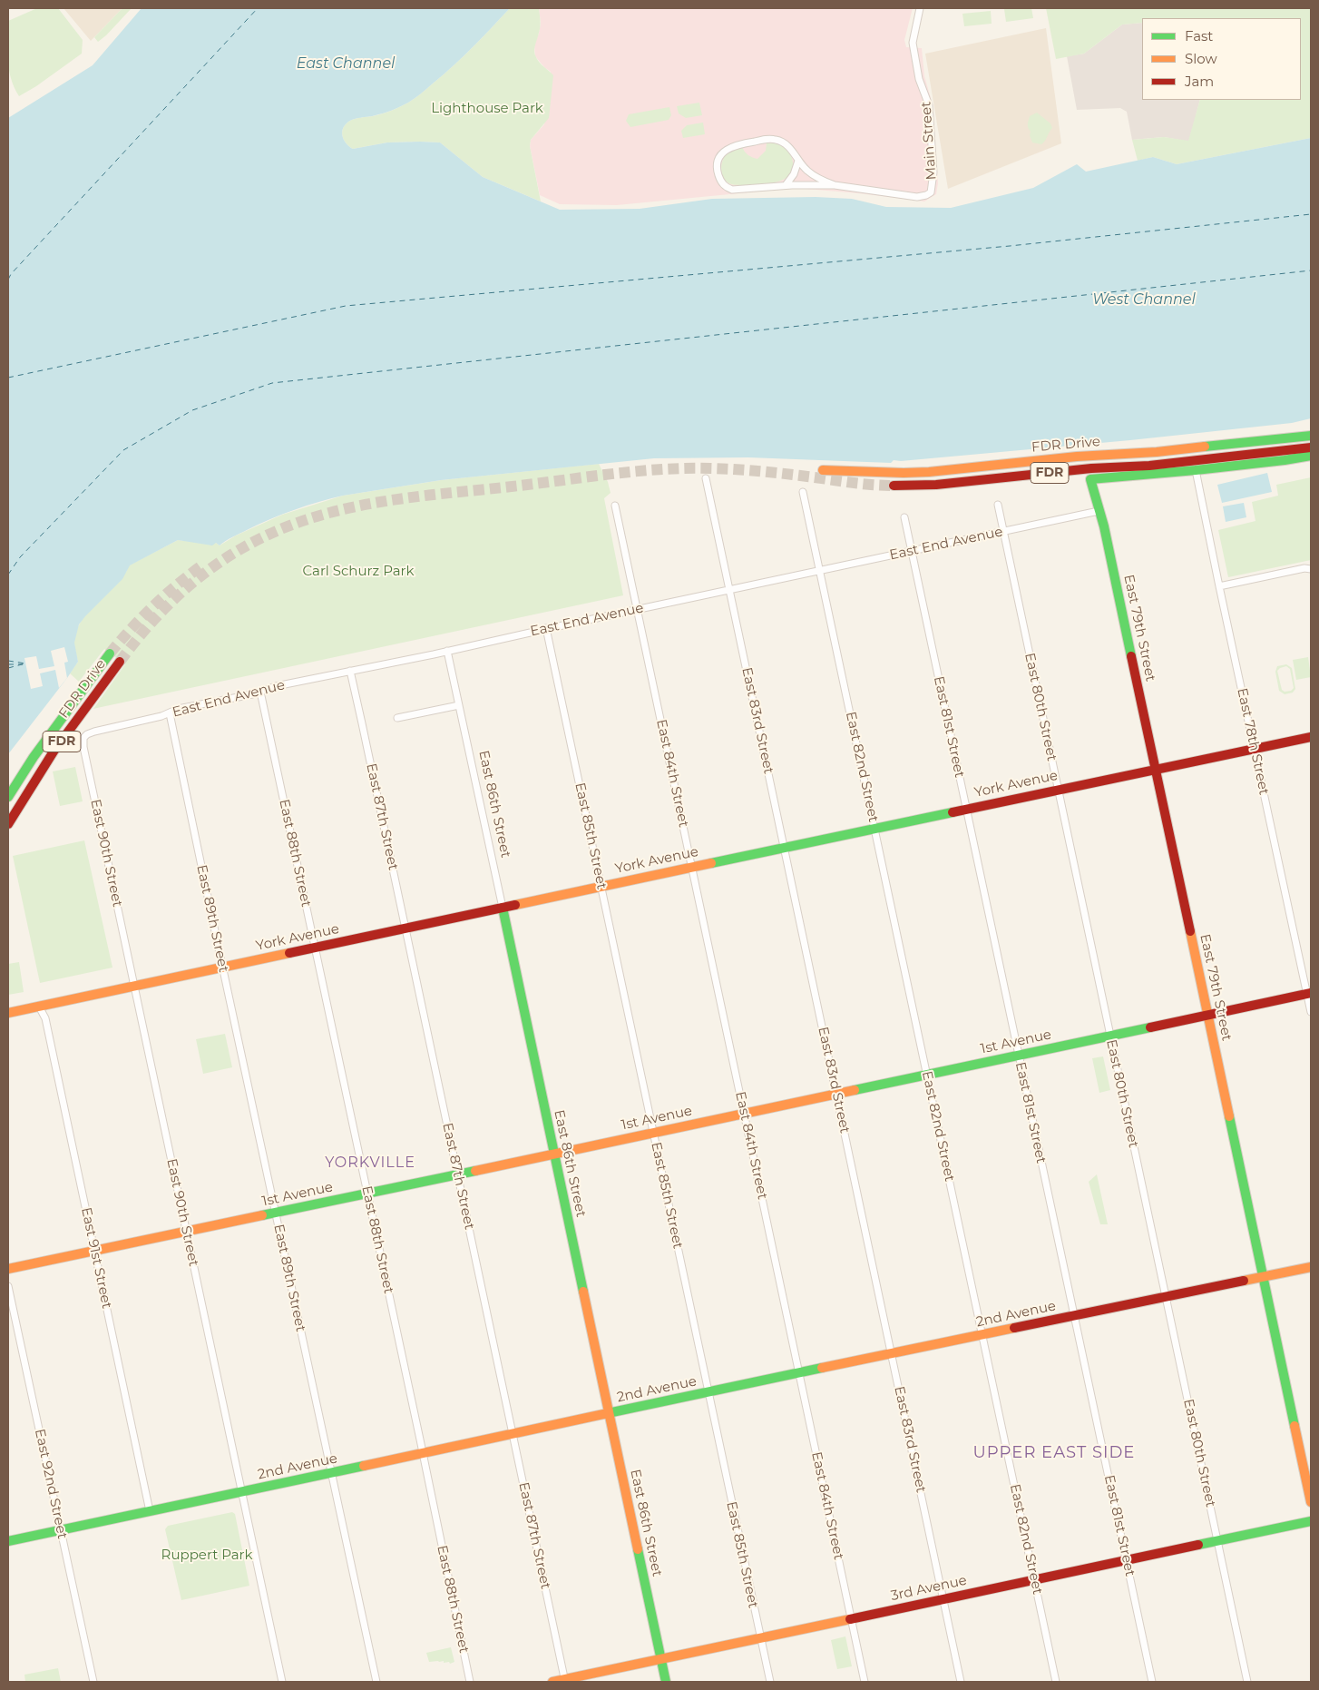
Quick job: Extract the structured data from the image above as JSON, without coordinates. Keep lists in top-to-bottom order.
{
  "streets": {
    "main road": [
      "FDR Drive",
      "FDR",
      "East 79th Street",
      "York Avenue",
      "East 86th Street",
      "1st Avenue",
      "2nd Avenue",
      "3rd Avenue"
    ],
    "street": [
      "Main Street",
      "East End Avenue",
      "East 80th Street",
      "East 83rd Street",
      "East 81st Street",
      "East 78th Street",
      "East 82nd Street",
      "East 84th Street",
      "East 87th Street",
      "East 85th Street",
      "East 90th Street",
      "East 88th Street",
      "East 89th Street",
      "East 91st Street",
      "East 92nd Street"
    ]
  },
  "crossings": [
    ["East End Avenue", "East 79th Street"],
    ["East End Avenue", "East 80th Street"],
    ["East End Avenue", "East 83rd Street"],
    ["East End Avenue", "East 81st Street"],
    ["East End Avenue", "East 82nd Street"],
    ["East End Avenue", "East 84th Street"],
    ["East End Avenue", "East 86th Street"],
    ["East End Avenue", "East 87th Street"],
    ["East End Avenue", "East 85th Street"],
    ["East End Avenue", "East 90th Street"],
    ["East End Avenue", "East 88th Street"],
    ["East End Avenue", "East 89th Street"],
    ["East 79th Street", "East 78th Street"],
    ["East 79th Street", "York Avenue"],
    ["East 79th Street", "1st Avenue"],
    ["East 79th Street", "2nd Avenue"],
    ["East 80th Street", "York Avenue"],
    ["East 80th Street", "1st Avenue"],
    ["East 80th Street", "2nd Avenue"],
    ["East 80th Street", "3rd Avenue"],
    ["East 83rd Street", "York Avenue"],
    ["East 83rd Street", "1st Avenue"],
    ["East 83rd Street", "2nd Avenue"],
    ["East 83rd Street", "3rd Avenue"],
    ["East 81st Street", "York Avenue"],
    ["East 81st Street", "1st Avenue"],
    ["East 81st Street", "2nd Avenue"],
    ["East 81st Street", "3rd Avenue"],
    ["East 78th Street", "York Avenue"],
    ["East 78th Street", "1st Avenue"],
    ["East 82nd Street", "York Avenue"],
    ["East 82nd Street", "1st Avenue"],
    ["East 82nd Street", "2nd Avenue"],
    ["East 82nd Street", "3rd Avenue"],
    ["East 84th Street", "York Avenue"],
    ["East 84th Street", "1st Avenue"],
    ["East 84th Street", "2nd Avenue"],
    ["East 84th Street", "3rd Avenue"],
    ["York Avenue", "East 86th Street"],
    ["York Avenue", "East 87th Street"],
    ["York Avenue", "East 85th Street"],
    ["York Avenue", "East 90th Street"],
    ["York Avenue", "East 88th Street"],
    ["York Avenue", "East 89th Street"],
    ["York Avenue", "East 91st Street"],
    ["East 86th Street", "1st Avenue"],
    ["East 86th Street", "2nd Avenue"],
    ["East 86th Street", "3rd Avenue"],
    ["East 87th Street", "1st Avenue"],
    ["East 87th Street", "2nd Avenue"],
    ["East 87th Street", "3rd Avenue"],
    ["East 85th Street", "1st Avenue"],
    ["East 85th Street", "2nd Avenue"],
    ["East 85th Street", "3rd Avenue"],
    ["East 90th Street", "1st Avenue"],
    ["East 90th Street", "2nd Avenue"],
    ["East 88th Street", "1st Avenue"],
    ["East 88th Street", "2nd Avenue"],
    ["East 89th Street", "1st Avenue"],
    ["East 89th Street", "2nd Avenue"],
    ["1st Avenue", "East 91st Street"],
    ["East 91st Street", "2nd Avenue"],
    ["2nd Avenue", "East 92nd Street"]
  ],
  "districts": ["YORKVILLE", "UPPER EAST SIDE"],
  "water": ["East Channel", "West Channel"],
  "parks": ["Lighthouse Park", "Carl Schurz Park", "Ruppert Park"],
  "legend": ["Fast", "Slow", "Jam"]
}
